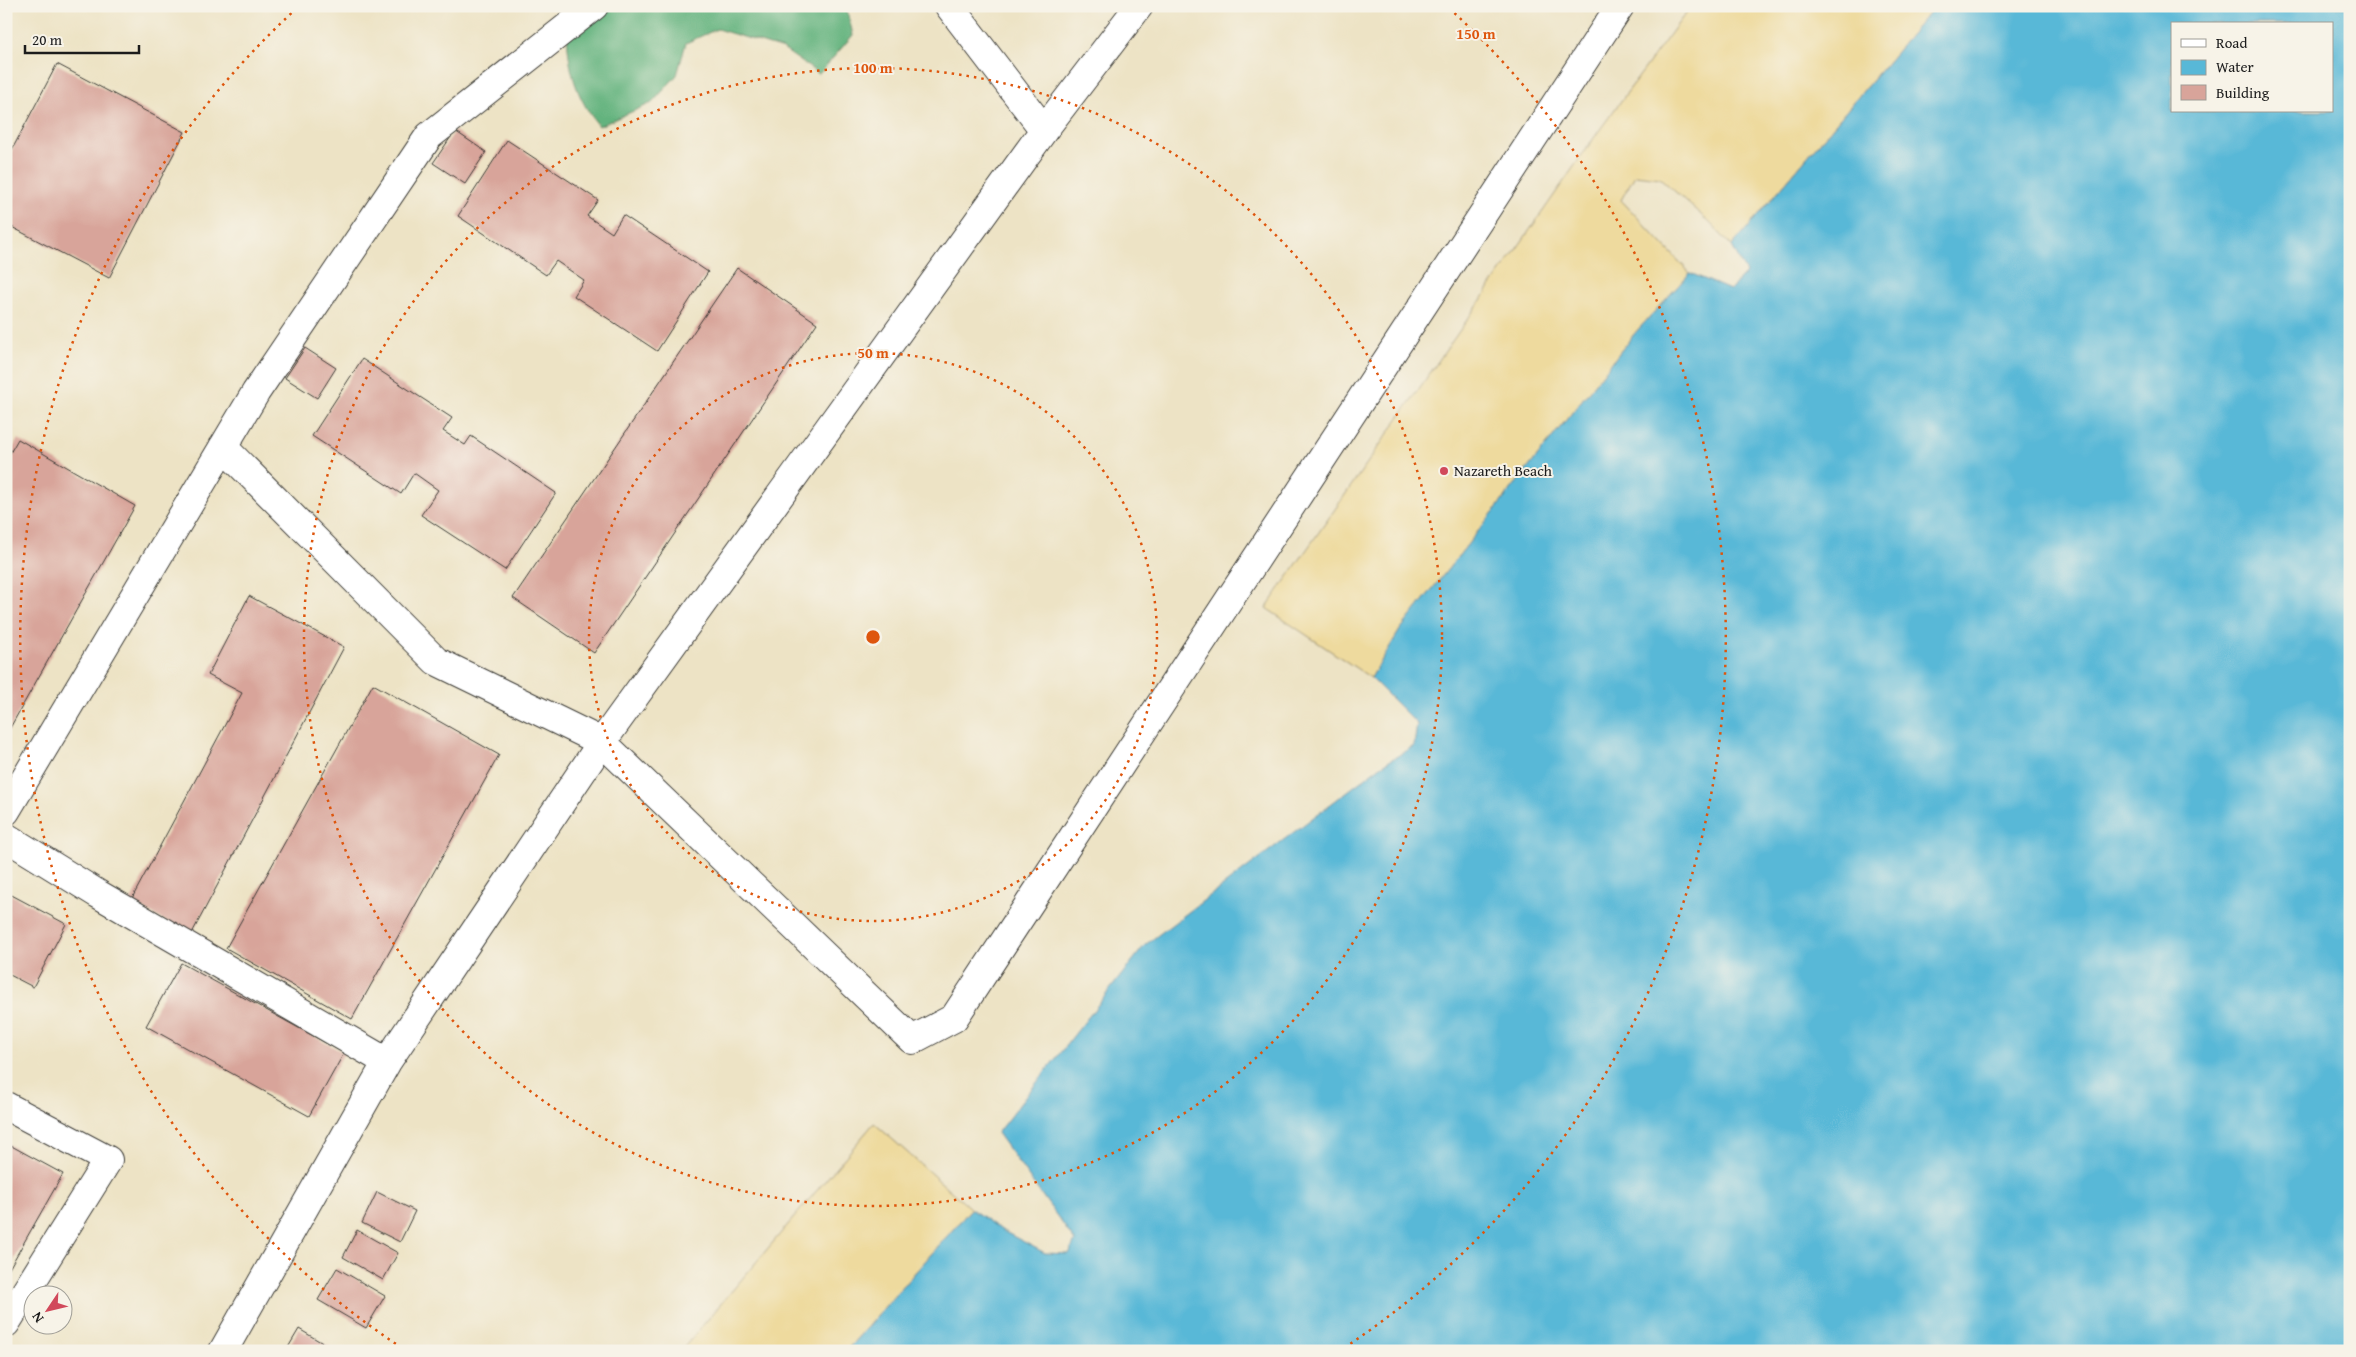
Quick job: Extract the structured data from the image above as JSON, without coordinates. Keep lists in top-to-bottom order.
{
  "places": ["Nazareth Beach"],
  "legend": ["Road", "Water", "Building"],
  "scale_bar": "20 m",
  "north": "bottom left",
  "rings": ["150 m", "100 m", "50 m"]
}
